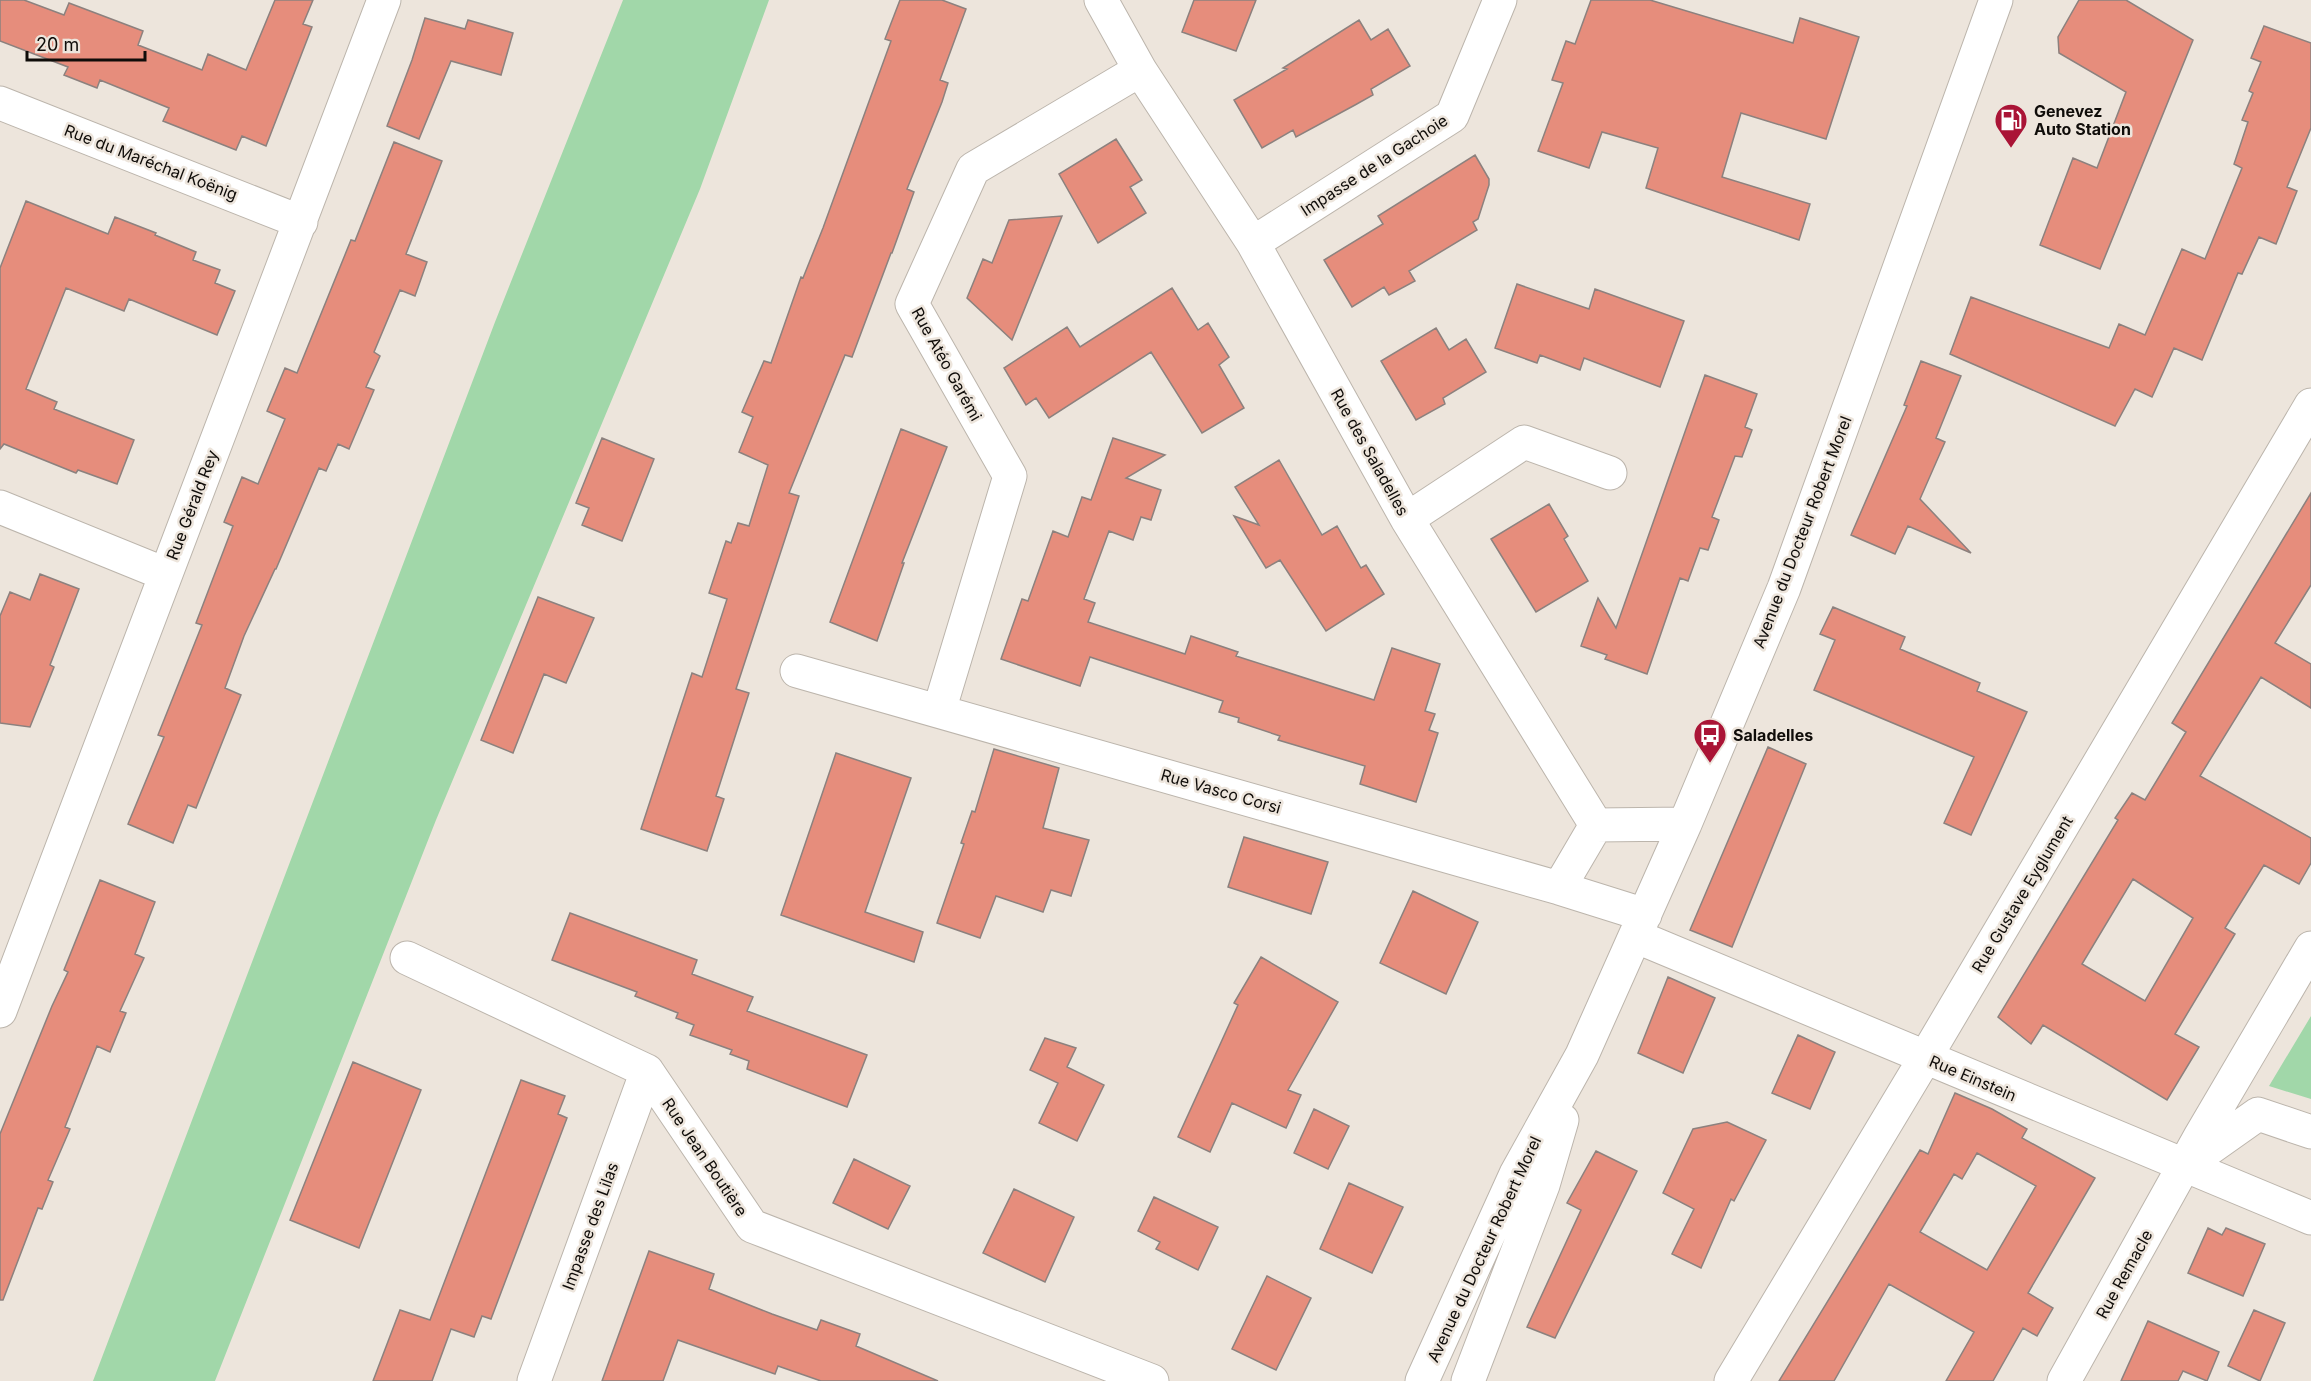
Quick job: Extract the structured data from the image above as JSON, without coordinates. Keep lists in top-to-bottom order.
{
  "streets": {
    "street": [
      "Rue du Maréchal Koënig",
      "Impasse de la Gachoie",
      "Rue Atéo Garémi",
      "Rue des Saladelles",
      "Rue Gérald Rey",
      "Avenue du Docteur Robert Morel",
      "Rue Vasco Corsi",
      "Rue Gustave Eyglument",
      "Rue Einstein",
      "Rue Jean Boutière",
      "Impasse des Lilas",
      "Rue Remacle"
    ]
  },
  "crossings": [
    ["Rue du Maréchal Koënig", "Rue Gérald Rey"],
    ["Impasse de la Gachoie", "Rue des Saladelles"],
    ["Rue Atéo Garémi", "Rue des Saladelles"],
    ["Rue Atéo Garémi", "Rue Vasco Corsi"],
    ["Avenue du Docteur Robert Morel", "Rue Vasco Corsi"],
    ["Avenue du Docteur Robert Morel", "Rue Einstein"],
    ["Rue Vasco Corsi", "Rue Einstein"],
    ["Rue Gustave Eyglument", "Rue Einstein"],
    ["Rue Einstein", "Rue Remacle"],
    ["Rue Jean Boutière", "Impasse des Lilas"]
  ],
  "places": {
    "fuel station": ["Genevez Auto Station"],
    "bus stop": ["Saladelles"]
  },
  "scale_bar": "20 m"
}
